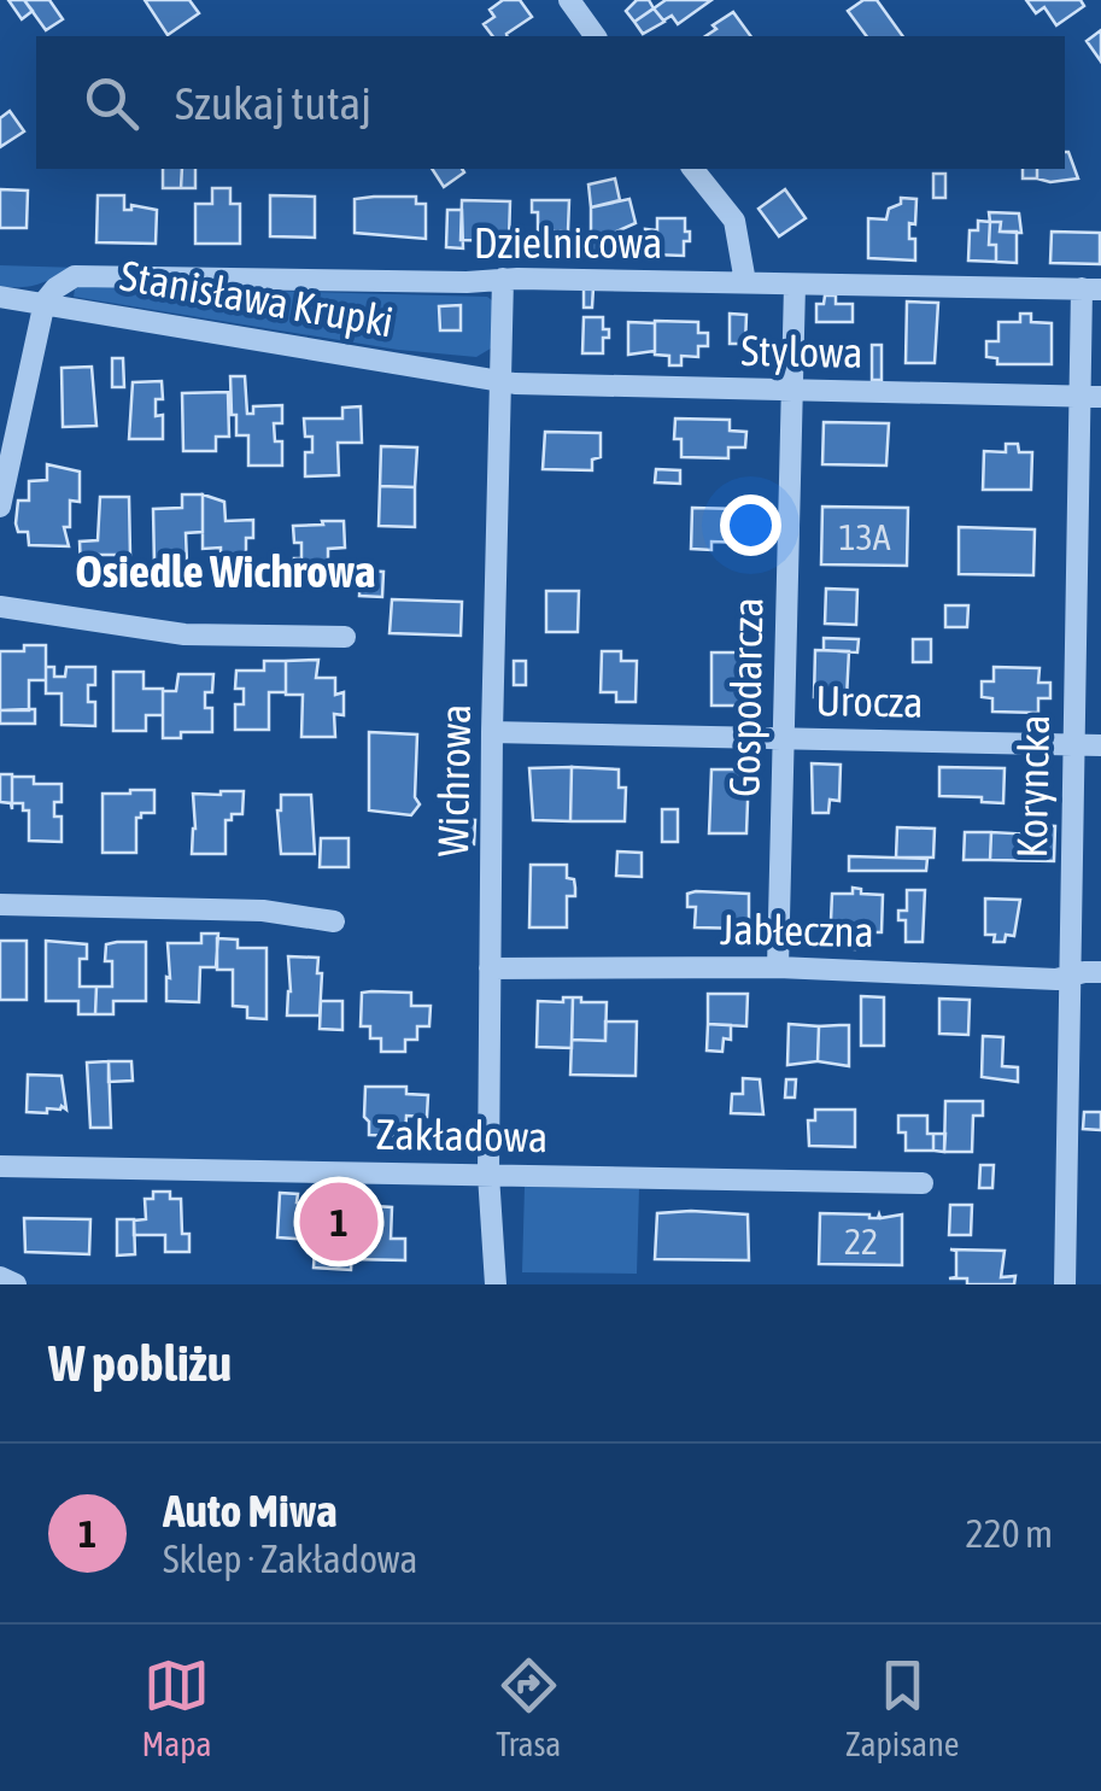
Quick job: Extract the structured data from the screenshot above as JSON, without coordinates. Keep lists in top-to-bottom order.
{
  "streets": {
    "street": [
      "Dzielnicowa",
      "Stanisława Krupki",
      "Stylowa",
      "Gospodarcza",
      "Urocza",
      "Wichrowa",
      "Koryncka",
      "Jabłeczna",
      "Zakładowa"
    ]
  },
  "crossings": [
    ["Dzielnicowa", "Stanisława Krupki"],
    ["Dzielnicowa", "Gospodarcza"],
    ["Dzielnicowa", "Wichrowa"],
    ["Dzielnicowa", "Koryncka"],
    ["Stanisława Krupki", "Stylowa"],
    ["Stanisława Krupki", "Wichrowa"],
    ["Stylowa", "Gospodarcza"],
    ["Stylowa", "Wichrowa"],
    ["Stylowa", "Koryncka"],
    ["Gospodarcza", "Urocza"],
    ["Gospodarcza", "Jabłeczna"],
    ["Urocza", "Wichrowa"],
    ["Urocza", "Koryncka"],
    ["Wichrowa", "Jabłeczna"],
    ["Wichrowa", "Zakładowa"],
    ["Koryncka", "Jabłeczna"]
  ],
  "districts": ["Osiedle Wichrowa"],
  "house_numbers": ["13A", "22"],
  "page": {
    "search": "Szukaj tutaj",
    "pins": "1",
    "heading": "W pobliżu",
    "list": [
      {
        "mark": "1",
        "name": "Auto Miwa",
        "note": "Sklep · Zakładowa",
        "value": "220 m"
      }
    ],
    "nav": ["Mapa", "Trasa", "Zapisane"]
  }
}
